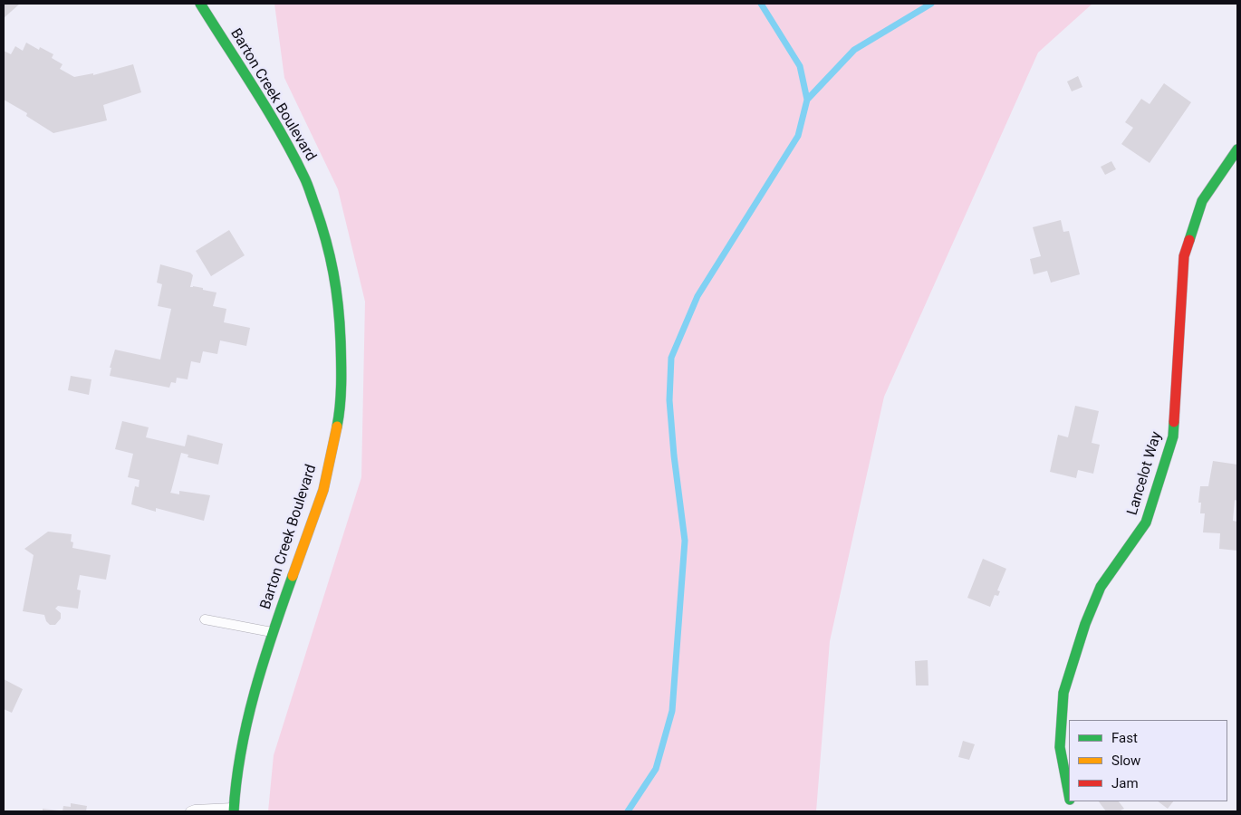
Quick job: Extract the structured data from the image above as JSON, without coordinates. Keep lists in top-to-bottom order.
{
  "streets": {
    "street": ["Barton Creek Boulevard", "Lancelot Way"]
  },
  "legend": ["Fast", "Slow", "Jam"]
}
